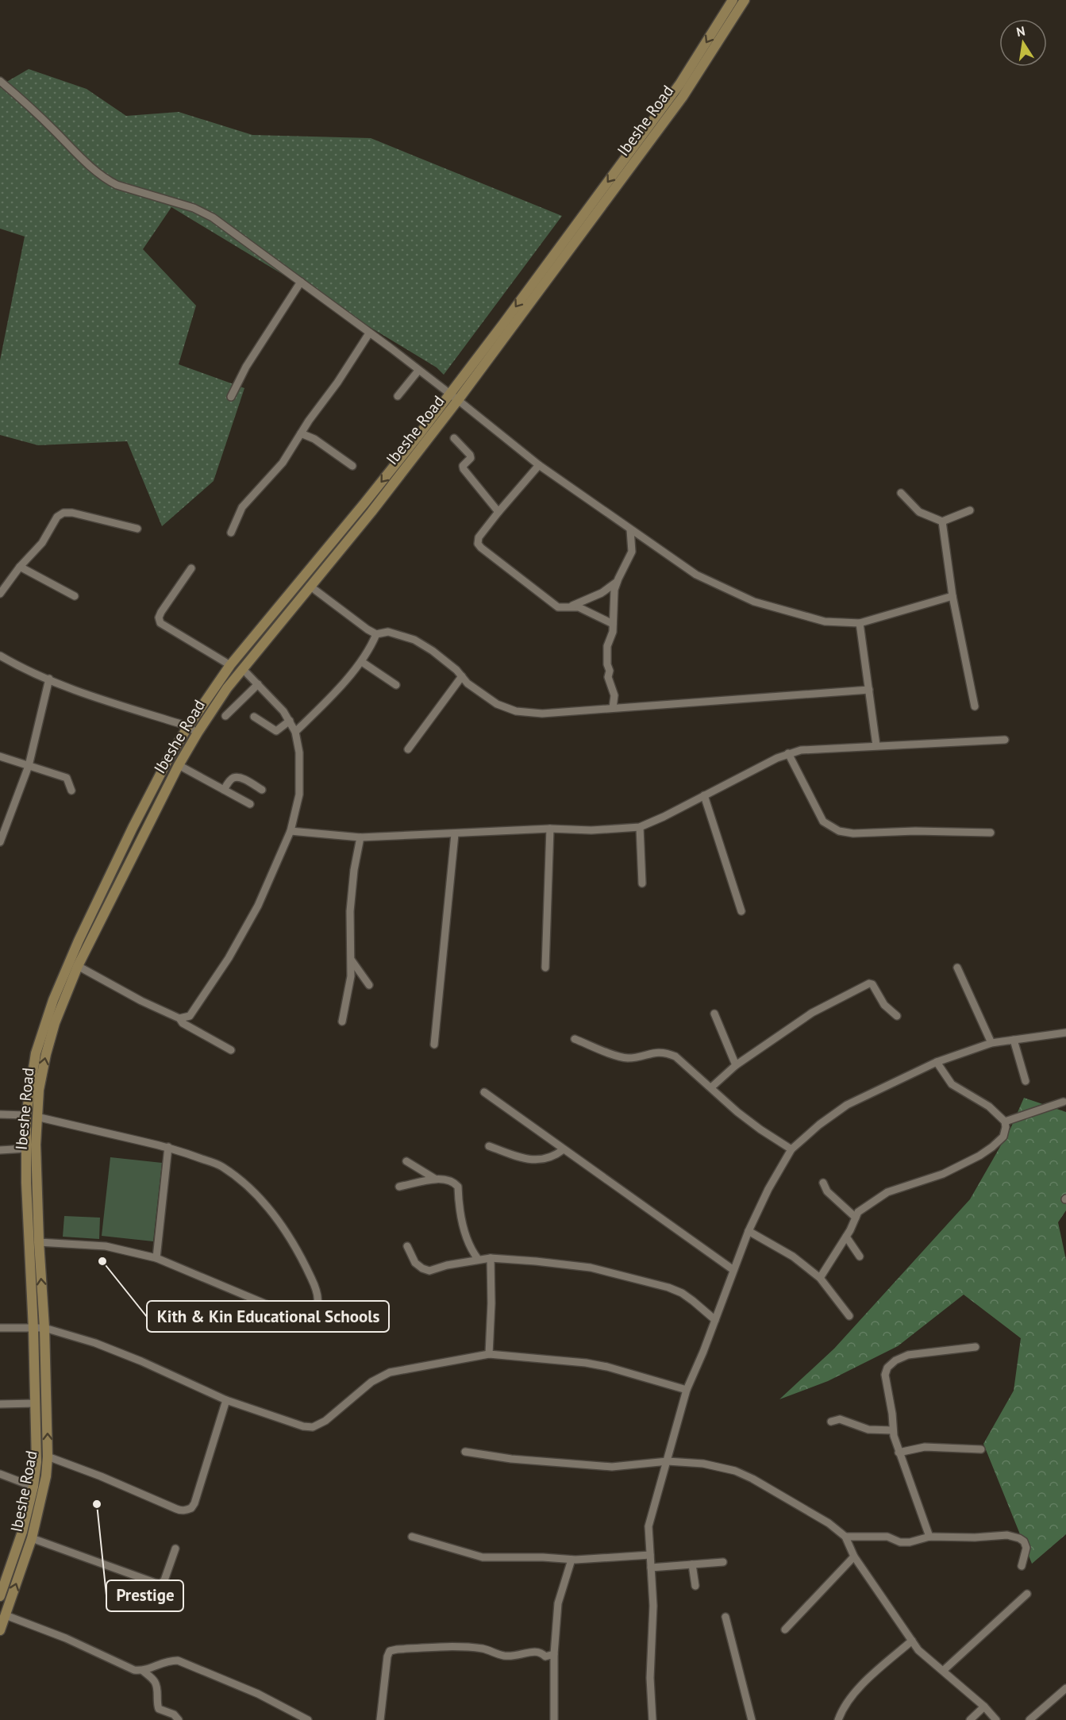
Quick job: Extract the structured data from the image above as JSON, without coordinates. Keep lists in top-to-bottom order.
{
  "streets": {
    "main road": ["Ibeshe Road"]
  },
  "places": ["Kith & Kin Educational Schools", "Prestige"],
  "north": "top"
}
